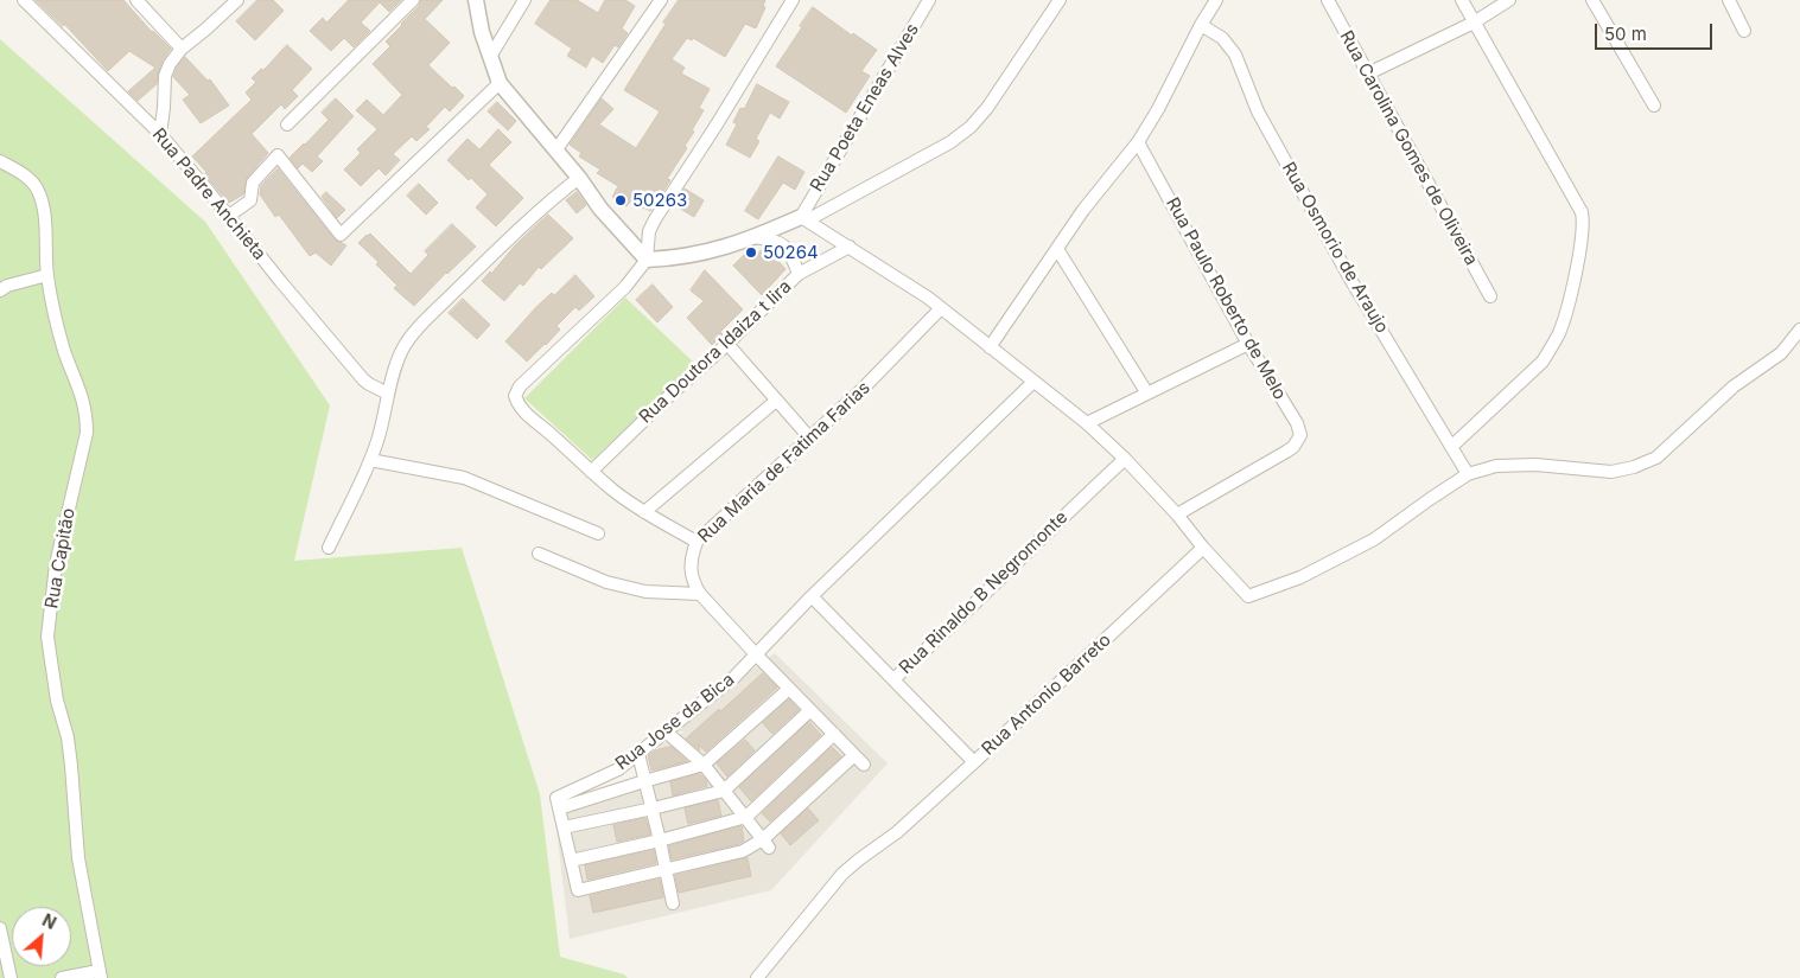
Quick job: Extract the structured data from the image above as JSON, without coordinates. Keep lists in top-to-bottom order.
{
  "streets": {
    "street": [
      "Rua Poeta Eneas Alves",
      "Rua Carolina Gomes de Oliveira",
      "Rua Padre Anchieta",
      "Rua Osmorio de Araujo",
      "Rua Paulo Roberto de Melo",
      "Rua Doutora Idaiza t lira",
      "Rua Maria de Fatima Farias",
      "Rua Capitão",
      "Rua Rinaldo B Negromonte",
      "Rua Antonio Barreto",
      "Rua Jose da Bica"
    ]
  },
  "crossings": [
    ["Rua Maria de Fatima Farias", "Rua Jose da Bica"],
    ["Rua Rinaldo B Negromonte", "Rua Antonio Barreto"],
    ["Rua Rinaldo B Negromonte", "Rua Jose da Bica"]
  ],
  "places": ["50263", "50264"],
  "scale_bar": "50 m",
  "north": "top right"
}
